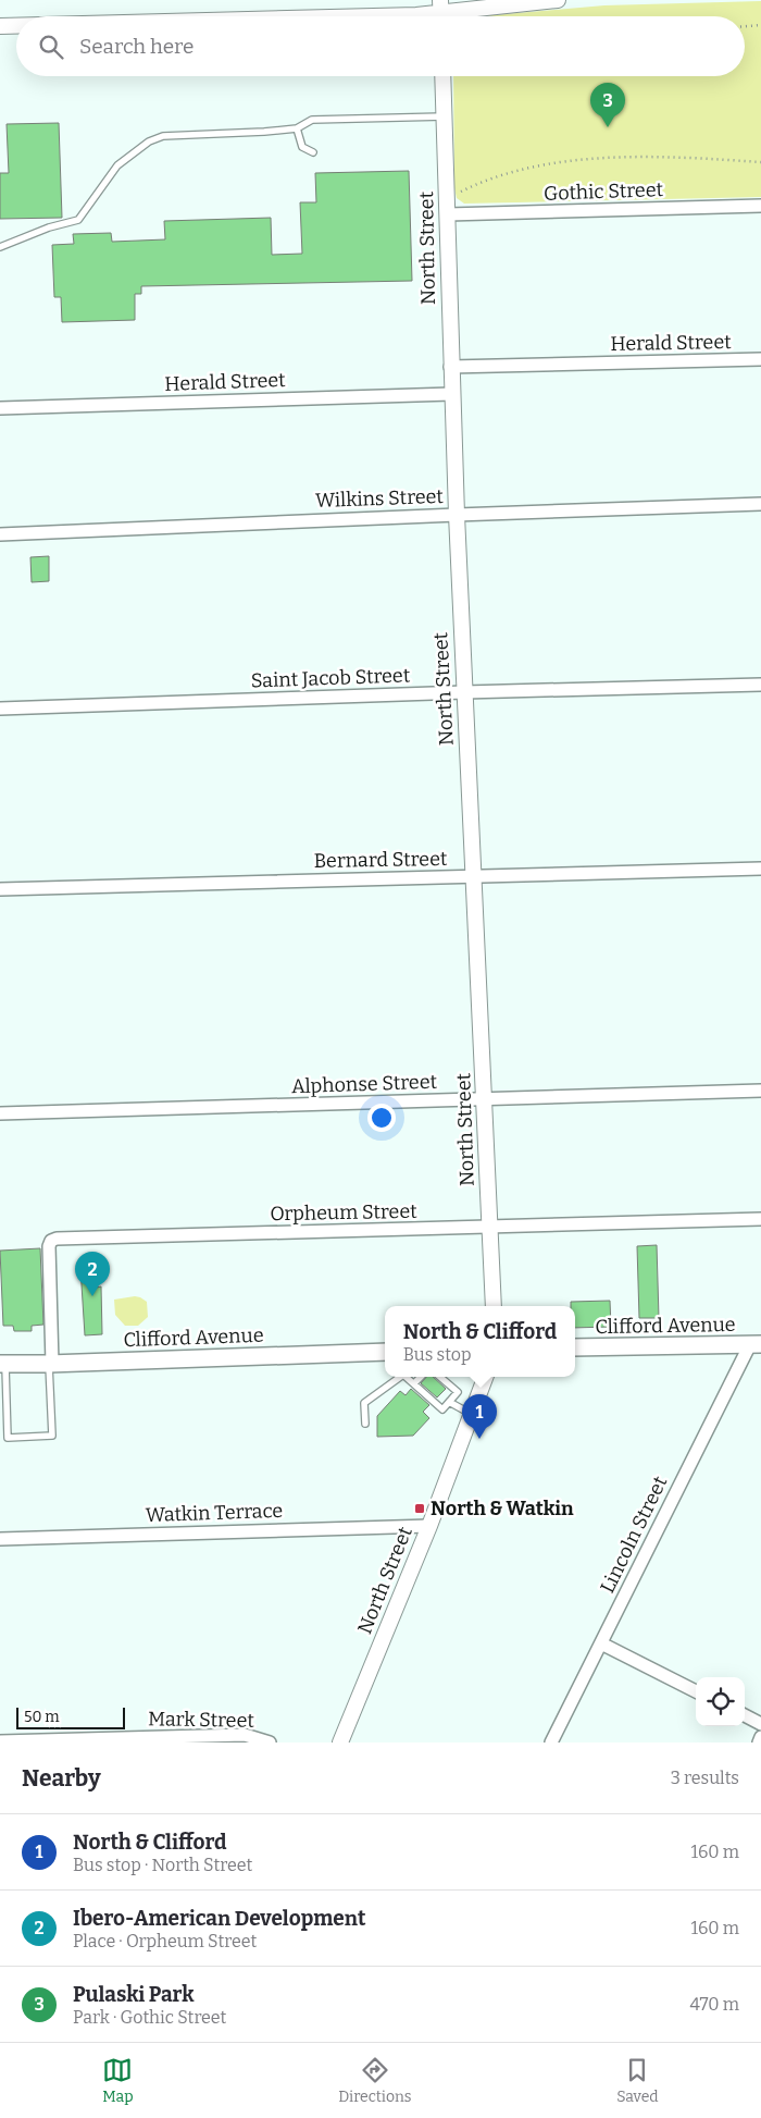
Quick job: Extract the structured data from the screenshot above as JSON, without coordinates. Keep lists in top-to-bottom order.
{
  "streets": {
    "main road": ["Clifford Avenue"],
    "street": [
      "Gothic Street",
      "North Street",
      "Herald Street",
      "Wilkins Street",
      "Saint Jacob Street",
      "Bernard Street",
      "Alphonse Street",
      "Orpheum Street",
      "Watkin Terrace",
      "Lincoln Street",
      "Mark Street"
    ]
  },
  "crossings": [
    ["Gothic Street", "North Street"],
    ["North Street", "Herald Street"],
    ["North Street", "Wilkins Street"],
    ["North Street", "Saint Jacob Street"],
    ["North Street", "Bernard Street"],
    ["North Street", "Alphonse Street"],
    ["North Street", "Orpheum Street"],
    ["North Street", "Watkin Terrace"],
    ["Orpheum Street", "Clifford Avenue"],
    ["Clifford Avenue", "Lincoln Street"]
  ],
  "places": {
    "transit": ["North & Watkin"]
  },
  "scale_bar": "50 m",
  "page": {
    "search": "Search here",
    "pins": ["3", "2", "1"],
    "popup": ["North & Clifford", "Bus stop"],
    "scale": "50 m",
    "heading": ["Nearby", "3 results"],
    "list": [
      {
        "mark": "1",
        "name": "North & Clifford",
        "note": "Bus stop · North Street",
        "value": "160 m"
      },
      {
        "mark": "2",
        "name": "Ibero-American Development",
        "note": "Place · Orpheum Street",
        "value": "160 m"
      },
      {
        "mark": "3",
        "name": "Pulaski Park",
        "note": "Park · Gothic Street",
        "value": "470 m"
      }
    ],
    "nav": ["Map", "Directions", "Saved"]
  }
}
